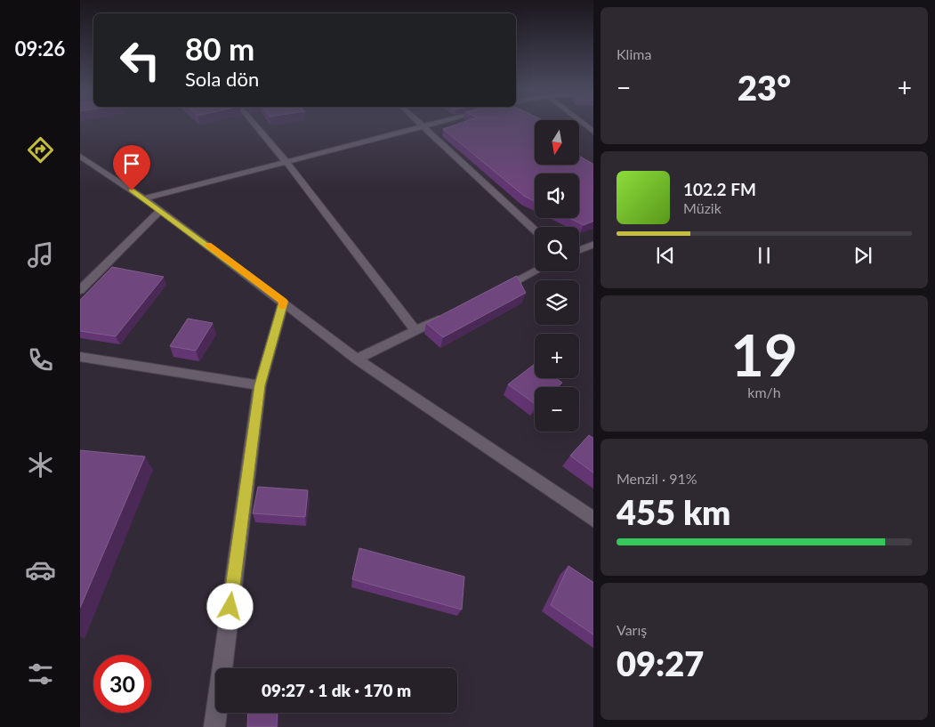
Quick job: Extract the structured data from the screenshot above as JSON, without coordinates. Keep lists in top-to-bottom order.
{
  "north": "bottom",
  "page": {
    "tabs": "09:26",
    "tile": [
      "Klima",
      ["19", "km/h"],
      ["Menzil · 91%", "455 km"],
      ["Varış", "09:27"]
    ],
    "turn": ["80 m", "Sola dön"],
    "heat": ["−", "23°", "+"],
    "map_buttons": ["+", "−"],
    "song": ["102.2 FM", "Müzik"],
    "limit": "30",
    "trip": "09:27 · 1 dk · 170 m"
  }
}
